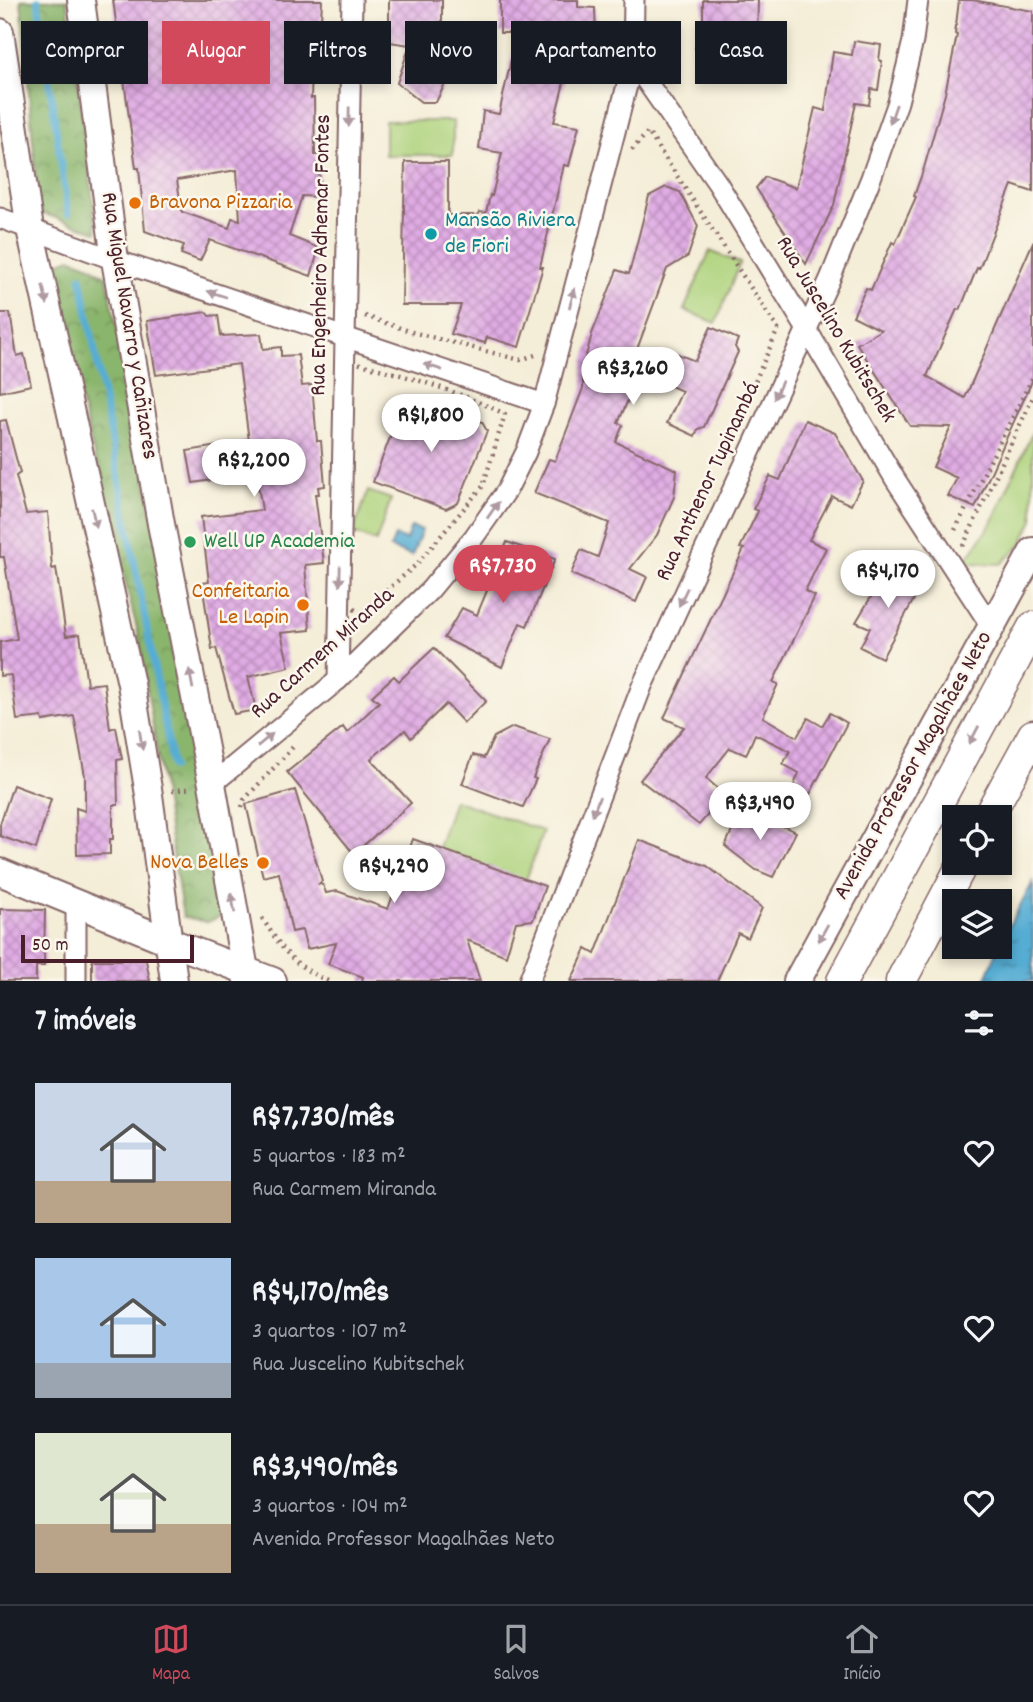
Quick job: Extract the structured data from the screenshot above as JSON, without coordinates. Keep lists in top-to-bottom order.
{
  "streets": {
    "main road": ["Avenida Professor Magalhães Neto"],
    "street": [
      "Rua Engenheiro Adhemar Fontes",
      "Rua Miguel Navarro y Cañizares",
      "Rua Juscelino Kubitschek",
      "Rua Anthenor Tupinambá",
      "Rua Carmem Miranda"
    ]
  },
  "crossings": [
    ["Rua Engenheiro Adhemar Fontes", "Rua Carmem Miranda"],
    ["Rua Miguel Navarro y Cañizares", "Rua Carmem Miranda"],
    ["Rua Juscelino Kubitschek", "Rua Anthenor Tupinambá"],
    ["Rua Juscelino Kubitschek", "Avenida Professor Magalhães Neto"]
  ],
  "one_way": [
    "Rua Engenheiro Adhemar Fontes",
    "Rua Anthenor Tupinambá",
    "Rua Carmem Miranda",
    "Avenida Professor Magalhães Neto"
  ],
  "places": [
    "Bravona Pizzaria",
    "Mansão Riviera de Fiori",
    "Well UP Academia",
    "Confeitaria Le Lapin",
    "Nova Belles"
  ],
  "scale_bar": "50 m",
  "page": {
    "chip": [
      "Comprar",
      "Alugar",
      "Filtros",
      "Novo",
      "Apartamento",
      "Casa"
    ],
    "price": [
      "R$3,260",
      "R$1,800",
      "R$2,200",
      "R$7,730",
      "R$4,170",
      "R$3,490",
      "R$4,290"
    ],
    "scale": "50 m",
    "heading": "7 imóveis",
    "list": [
      {
        "name": "R$7,730/mês",
        "note": "5 quartos · 183 m² · Rua Carmem Miranda"
      },
      {
        "name": "R$4,170/mês",
        "note": "3 quartos · 107 m² · Rua Juscelino Kubitschek"
      },
      {
        "name": "R$3,490/mês",
        "note": "3 quartos · 104 m² · Avenida Professor Magalhães Neto"
      }
    ],
    "tabs": ["Mapa", "Salvos", "Início"]
  }
}
